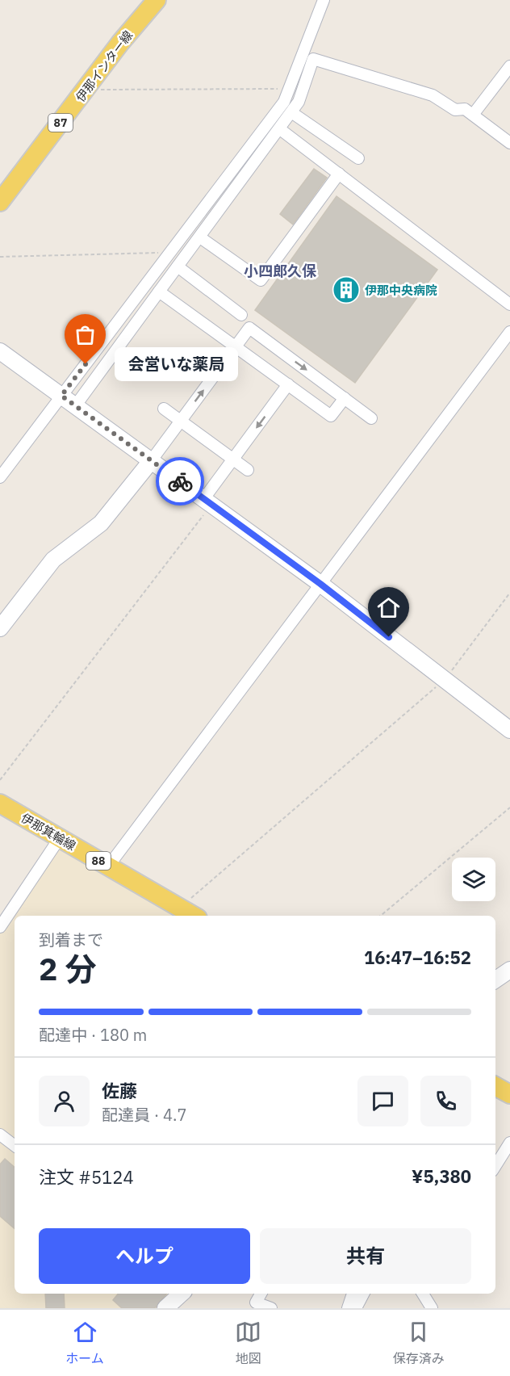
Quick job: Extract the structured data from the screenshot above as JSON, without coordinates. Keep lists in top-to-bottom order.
{
  "streets": {
    "main road": [
      "伊那インター線",
      "87",
      "伊那箕輪線",
      "88"
    ]
  },
  "districts": ["小四郎久保"],
  "places": {
    "building": ["伊那中央病院"],
    "other": ["会営いな薬局"]
  },
  "page": {
    "bubble": "会営いな薬局",
    "heading": ["2 分", "到着まで", "16:47–16:52"],
    "panel": [
      "佐藤",
      "配達員 · 4.7",
      "注文 #5124",
      "¥5,380"
    ],
    "bar": "配達中 · 180 m",
    "buttons": ["ヘルプ", "共有"],
    "tabs": ["ホーム", "地図", "保存済み"]
  }
}
